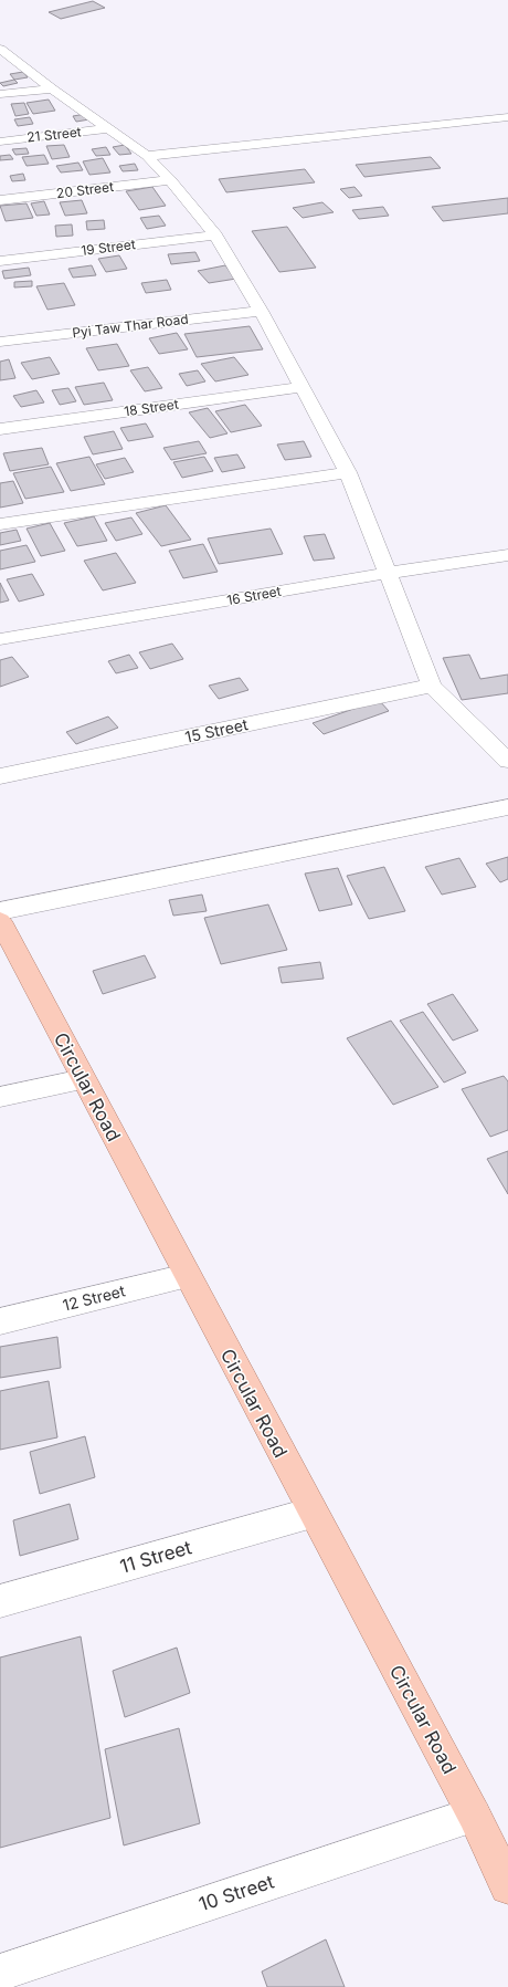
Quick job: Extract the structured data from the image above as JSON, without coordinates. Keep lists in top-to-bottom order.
{
  "streets": {
    "main road": ["Circular Road"],
    "street": [
      "21 Street",
      "20 Street",
      "19 Street",
      "Pyi Taw Thar Road",
      "18 Street",
      "16 Street",
      "15 Street",
      "12 Street",
      "11 Street",
      "10 Street"
    ]
  },
  "crossings": [
    ["Circular Road", "12 Street"],
    ["Circular Road", "11 Street"],
    ["Circular Road", "10 Street"]
  ]
}
